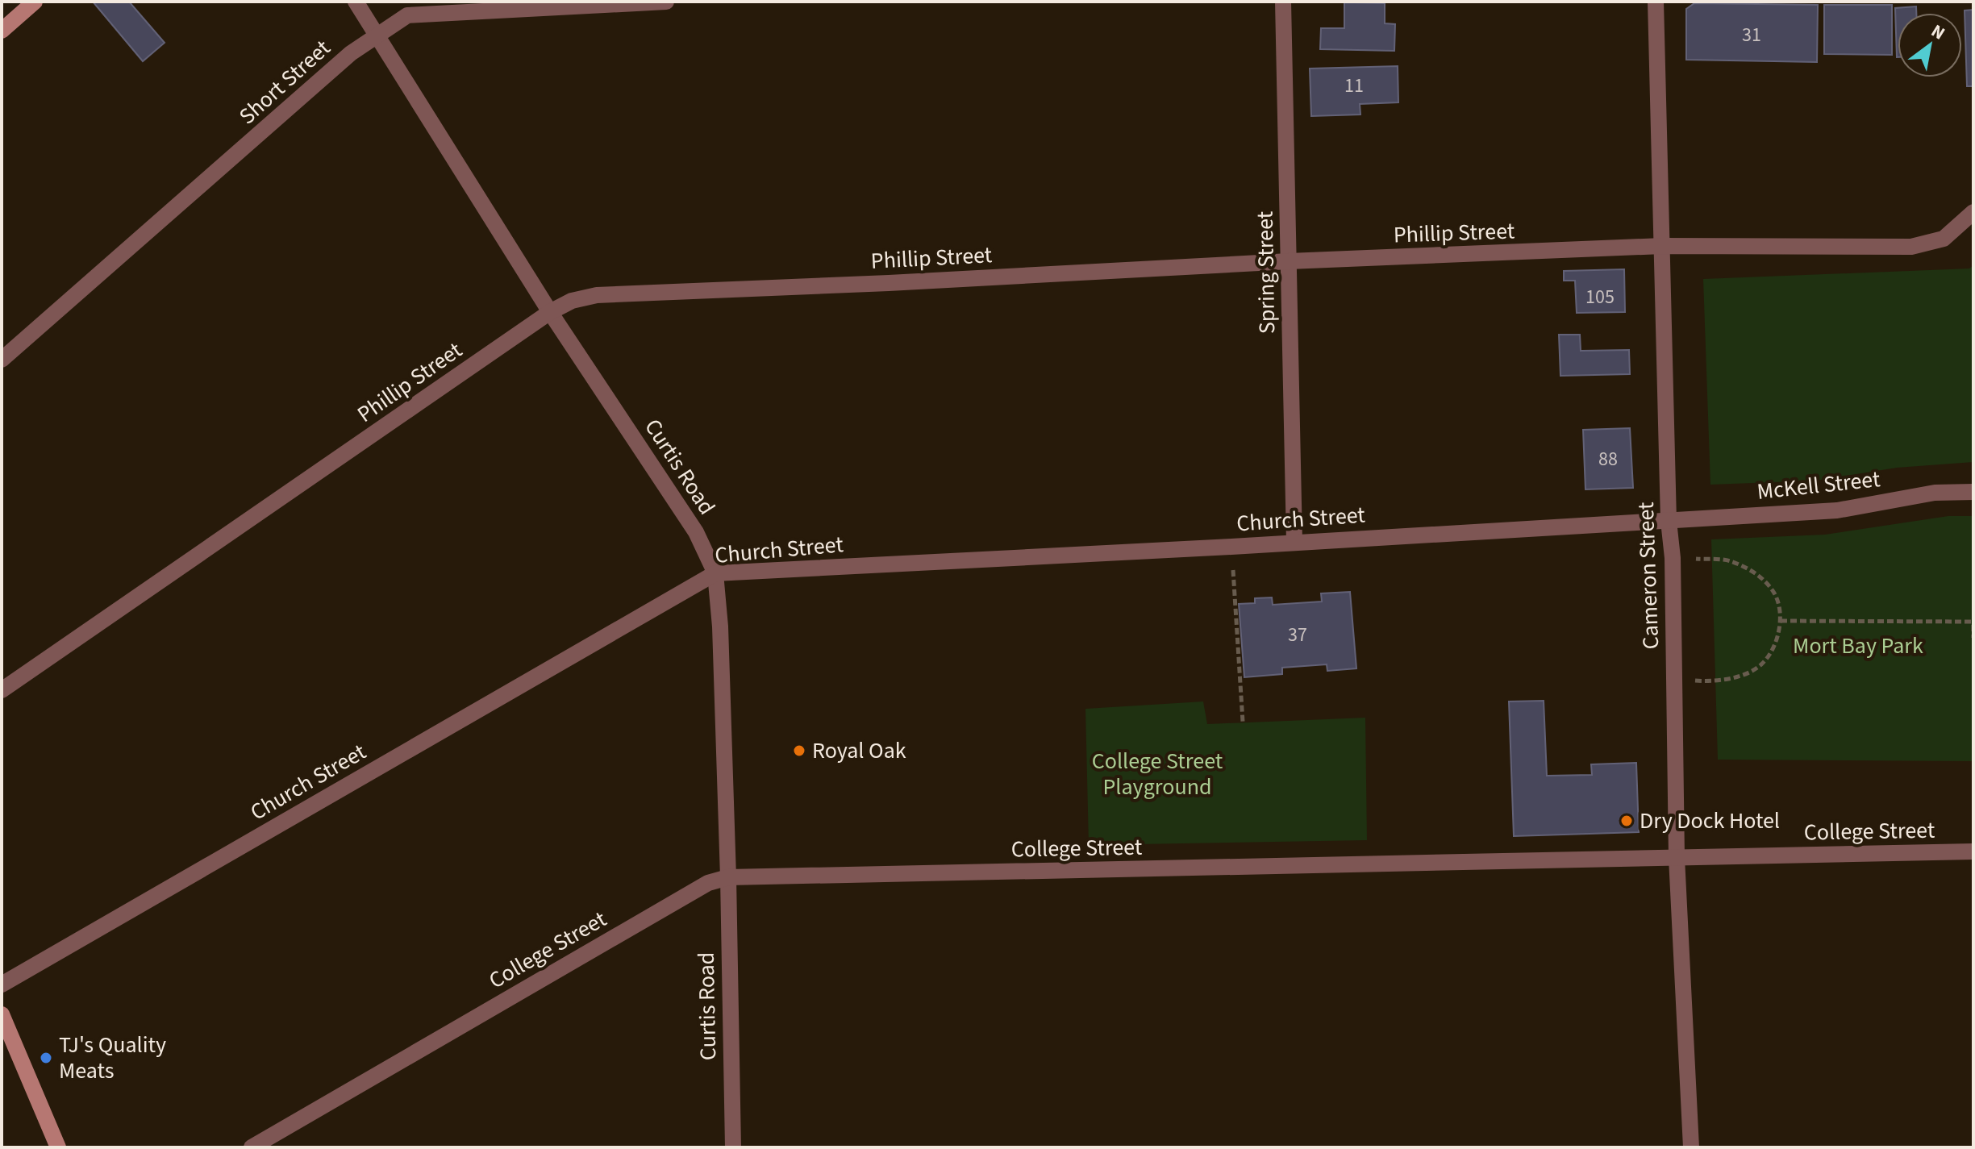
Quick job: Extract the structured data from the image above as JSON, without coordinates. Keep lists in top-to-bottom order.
{
  "streets": {
    "street": [
      "Short Street",
      "Phillip Street",
      "Spring Street",
      "Curtis Road",
      "McKell Street",
      "Church Street",
      "Cameron Street",
      "College Street"
    ]
  },
  "crossings": [
    ["Short Street", "Curtis Road"],
    ["Phillip Street", "Spring Street"],
    ["Phillip Street", "Curtis Road"],
    ["Phillip Street", "Cameron Street"],
    ["Spring Street", "Church Street"],
    ["Curtis Road", "Church Street"],
    ["Curtis Road", "College Street"],
    ["McKell Street", "Church Street"],
    ["McKell Street", "Cameron Street"],
    ["Church Street", "Cameron Street"],
    ["Cameron Street", "College Street"]
  ],
  "parks": ["Mort Bay Park", "College Street Playground"],
  "places": ["Royal Oak", "Dry Dock Hotel", "TJ's Quality Meats"],
  "house_numbers": [
    "31",
    "11",
    "105",
    "88",
    "37"
  ],
  "north": "top right"
}
